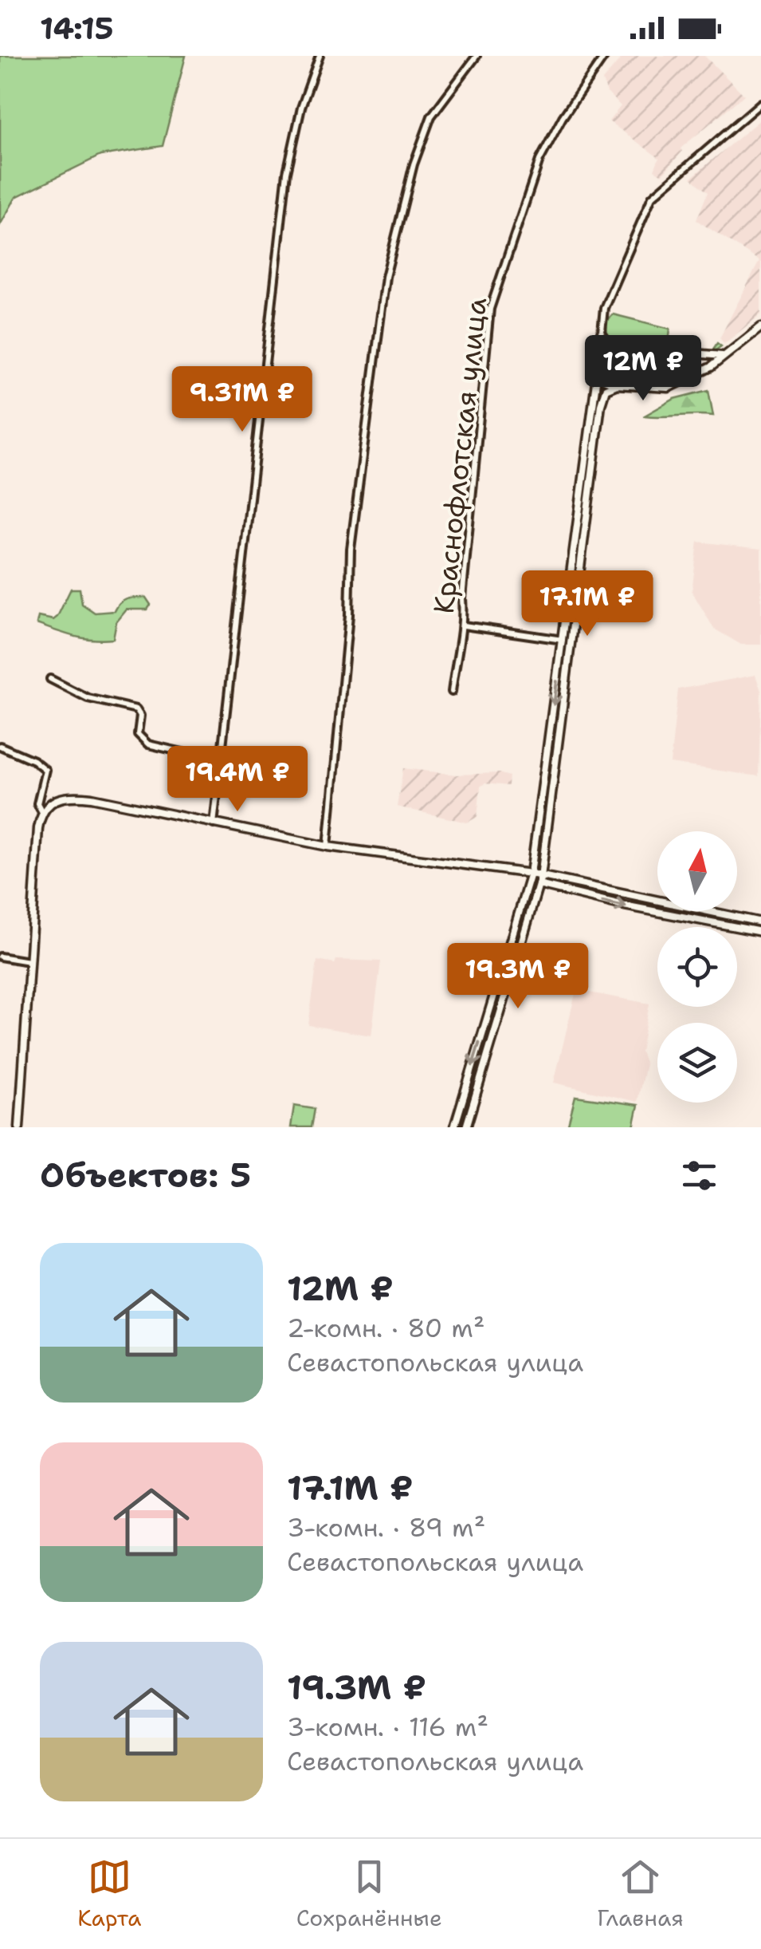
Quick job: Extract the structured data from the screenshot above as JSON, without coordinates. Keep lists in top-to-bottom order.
{
  "streets": {
    "street": ["Краснофлотская улица"]
  },
  "north": "top",
  "page": {
    "status": "14:15",
    "price": [
      "12M ₽",
      "9.31M ₽",
      "17.1M ₽",
      "19.4M ₽",
      "19.3M ₽"
    ],
    "heading": "Объектов: 5",
    "list": [
      {
        "name": "12M ₽",
        "note": "2-комн. · 80 m² · Севастопольская улица"
      },
      {
        "name": "17.1M ₽",
        "note": "3-комн. · 89 m² · Севастопольская улица"
      },
      {
        "name": "19.3M ₽",
        "note": "3-комн. · 116 m² · Севастопольская улица"
      }
    ],
    "tabs": ["Карта", "Сохранённые", "Главная"]
  }
}
